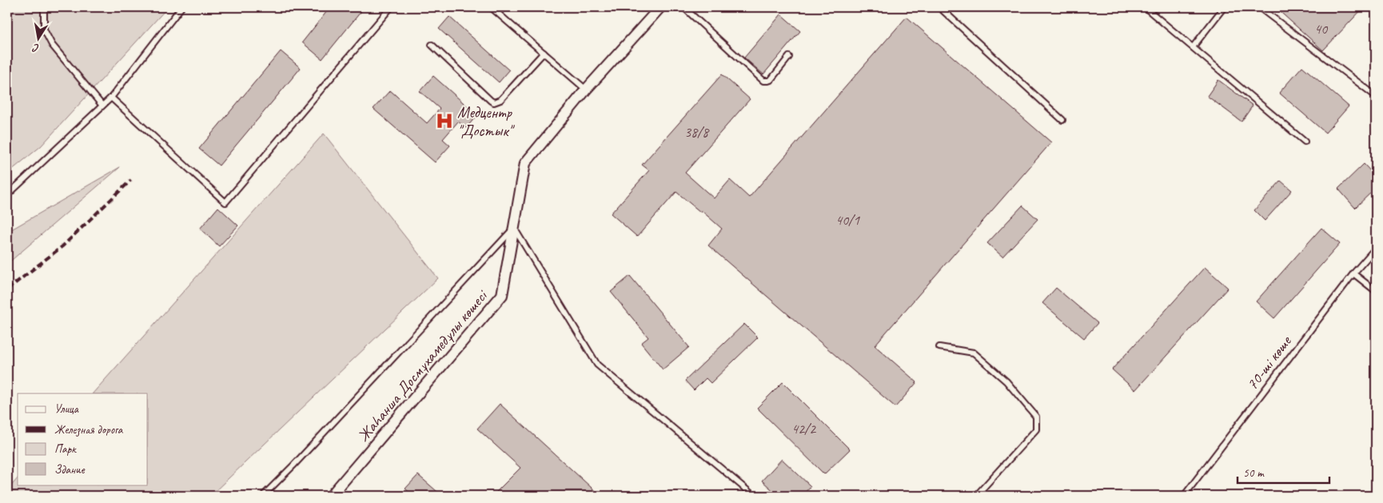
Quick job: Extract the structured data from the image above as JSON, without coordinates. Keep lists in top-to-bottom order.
{
  "streets": {
    "street": ["Жаһанша Досмұхамедұлы көшесі"],
    "lane": ["70-ші көше"]
  },
  "places": {
    "hospital": ["Медцентр \"Достык\""]
  },
  "house_numbers": [
    "40",
    "38/8",
    "40/1",
    "42/2"
  ],
  "legend": [
    "Улица",
    "Железная дорога",
    "Парк",
    "Здание"
  ],
  "scale_bar": "50 m",
  "north": "bottom"
}
